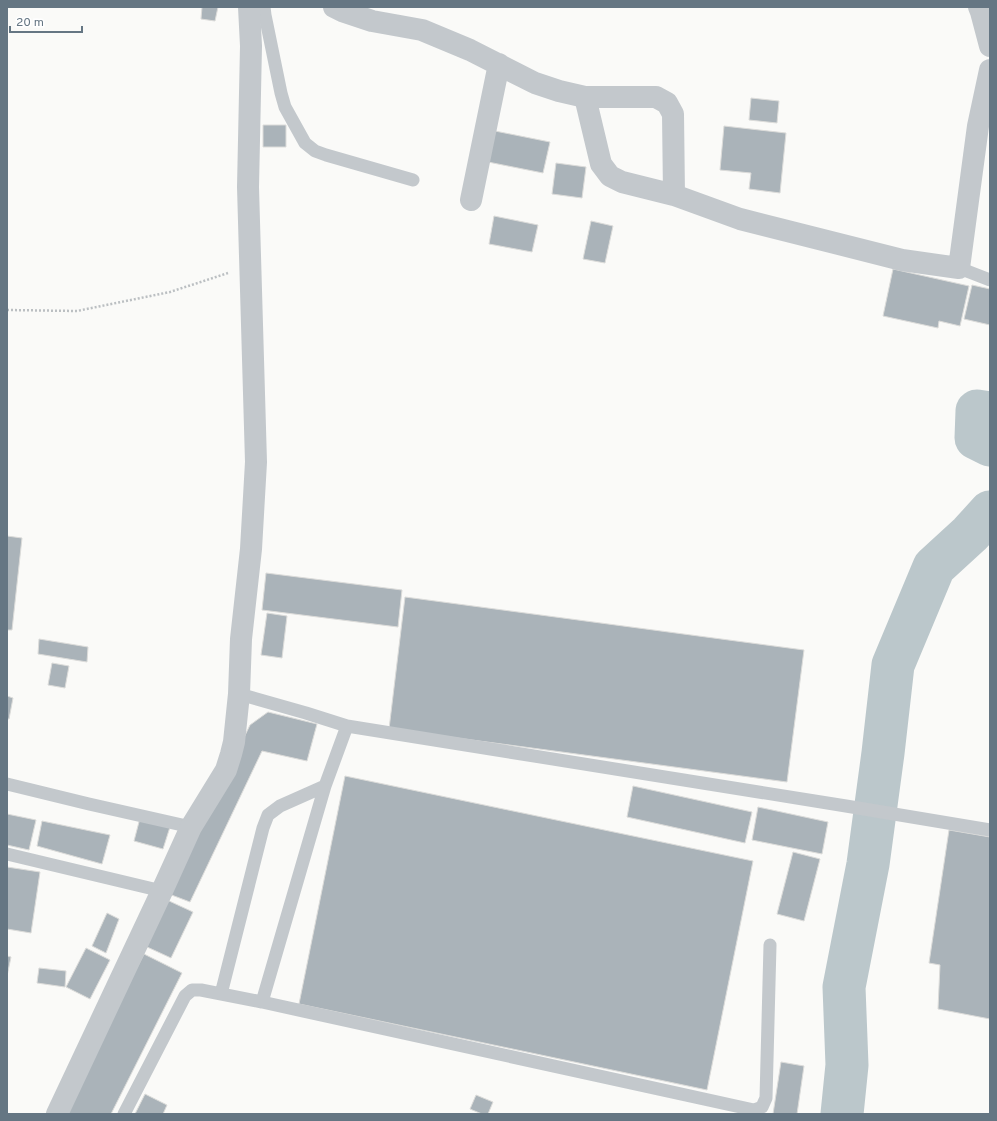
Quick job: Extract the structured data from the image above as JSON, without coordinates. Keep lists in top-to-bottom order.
{
  "scale_bar": "20 m"
}
